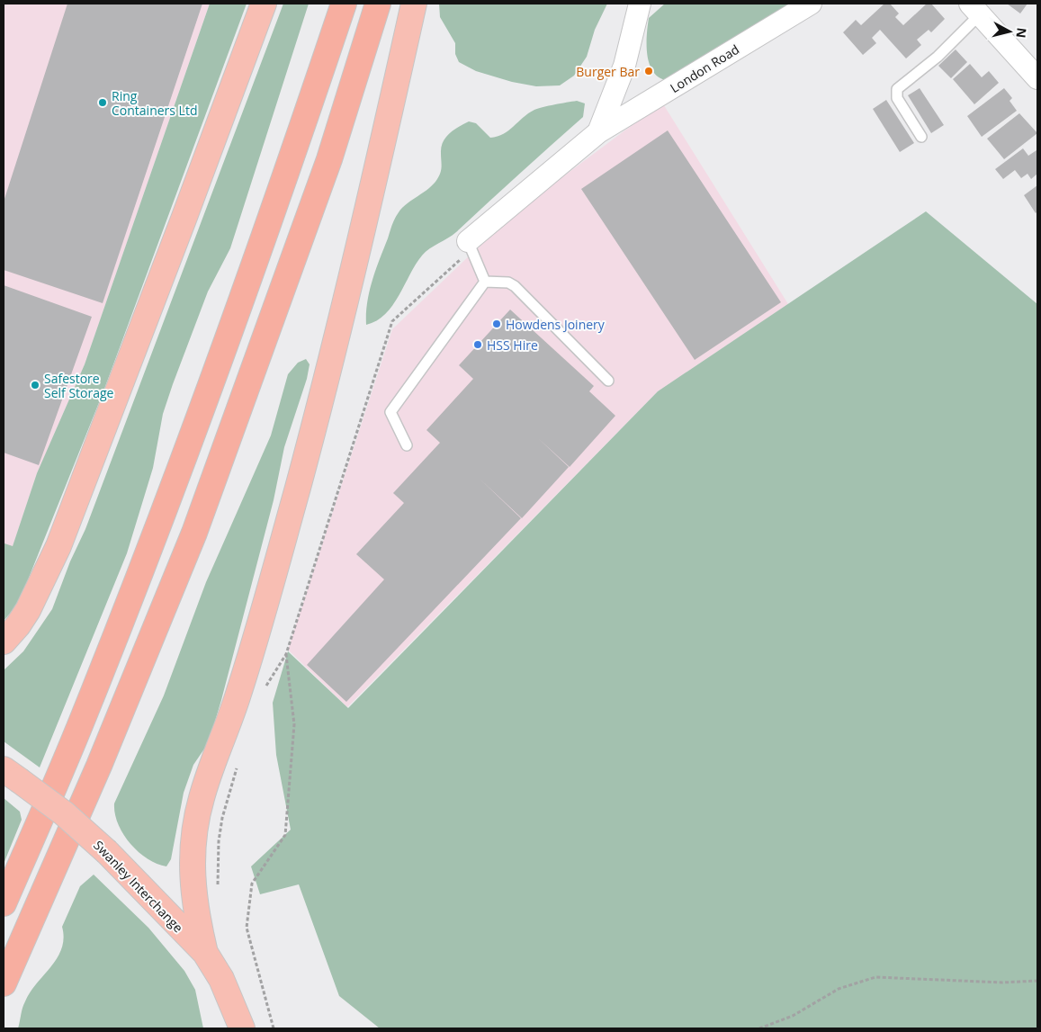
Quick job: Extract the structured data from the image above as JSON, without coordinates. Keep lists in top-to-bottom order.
{
  "streets": {
    "highway": ["Swanley Interchange"],
    "street": ["London Road"]
  },
  "places": [
    "Burger Bar",
    "Ring Containers Ltd",
    "Howdens Joinery",
    "HSS Hire",
    "Safestore Self Storage"
  ],
  "north": "right"
}
